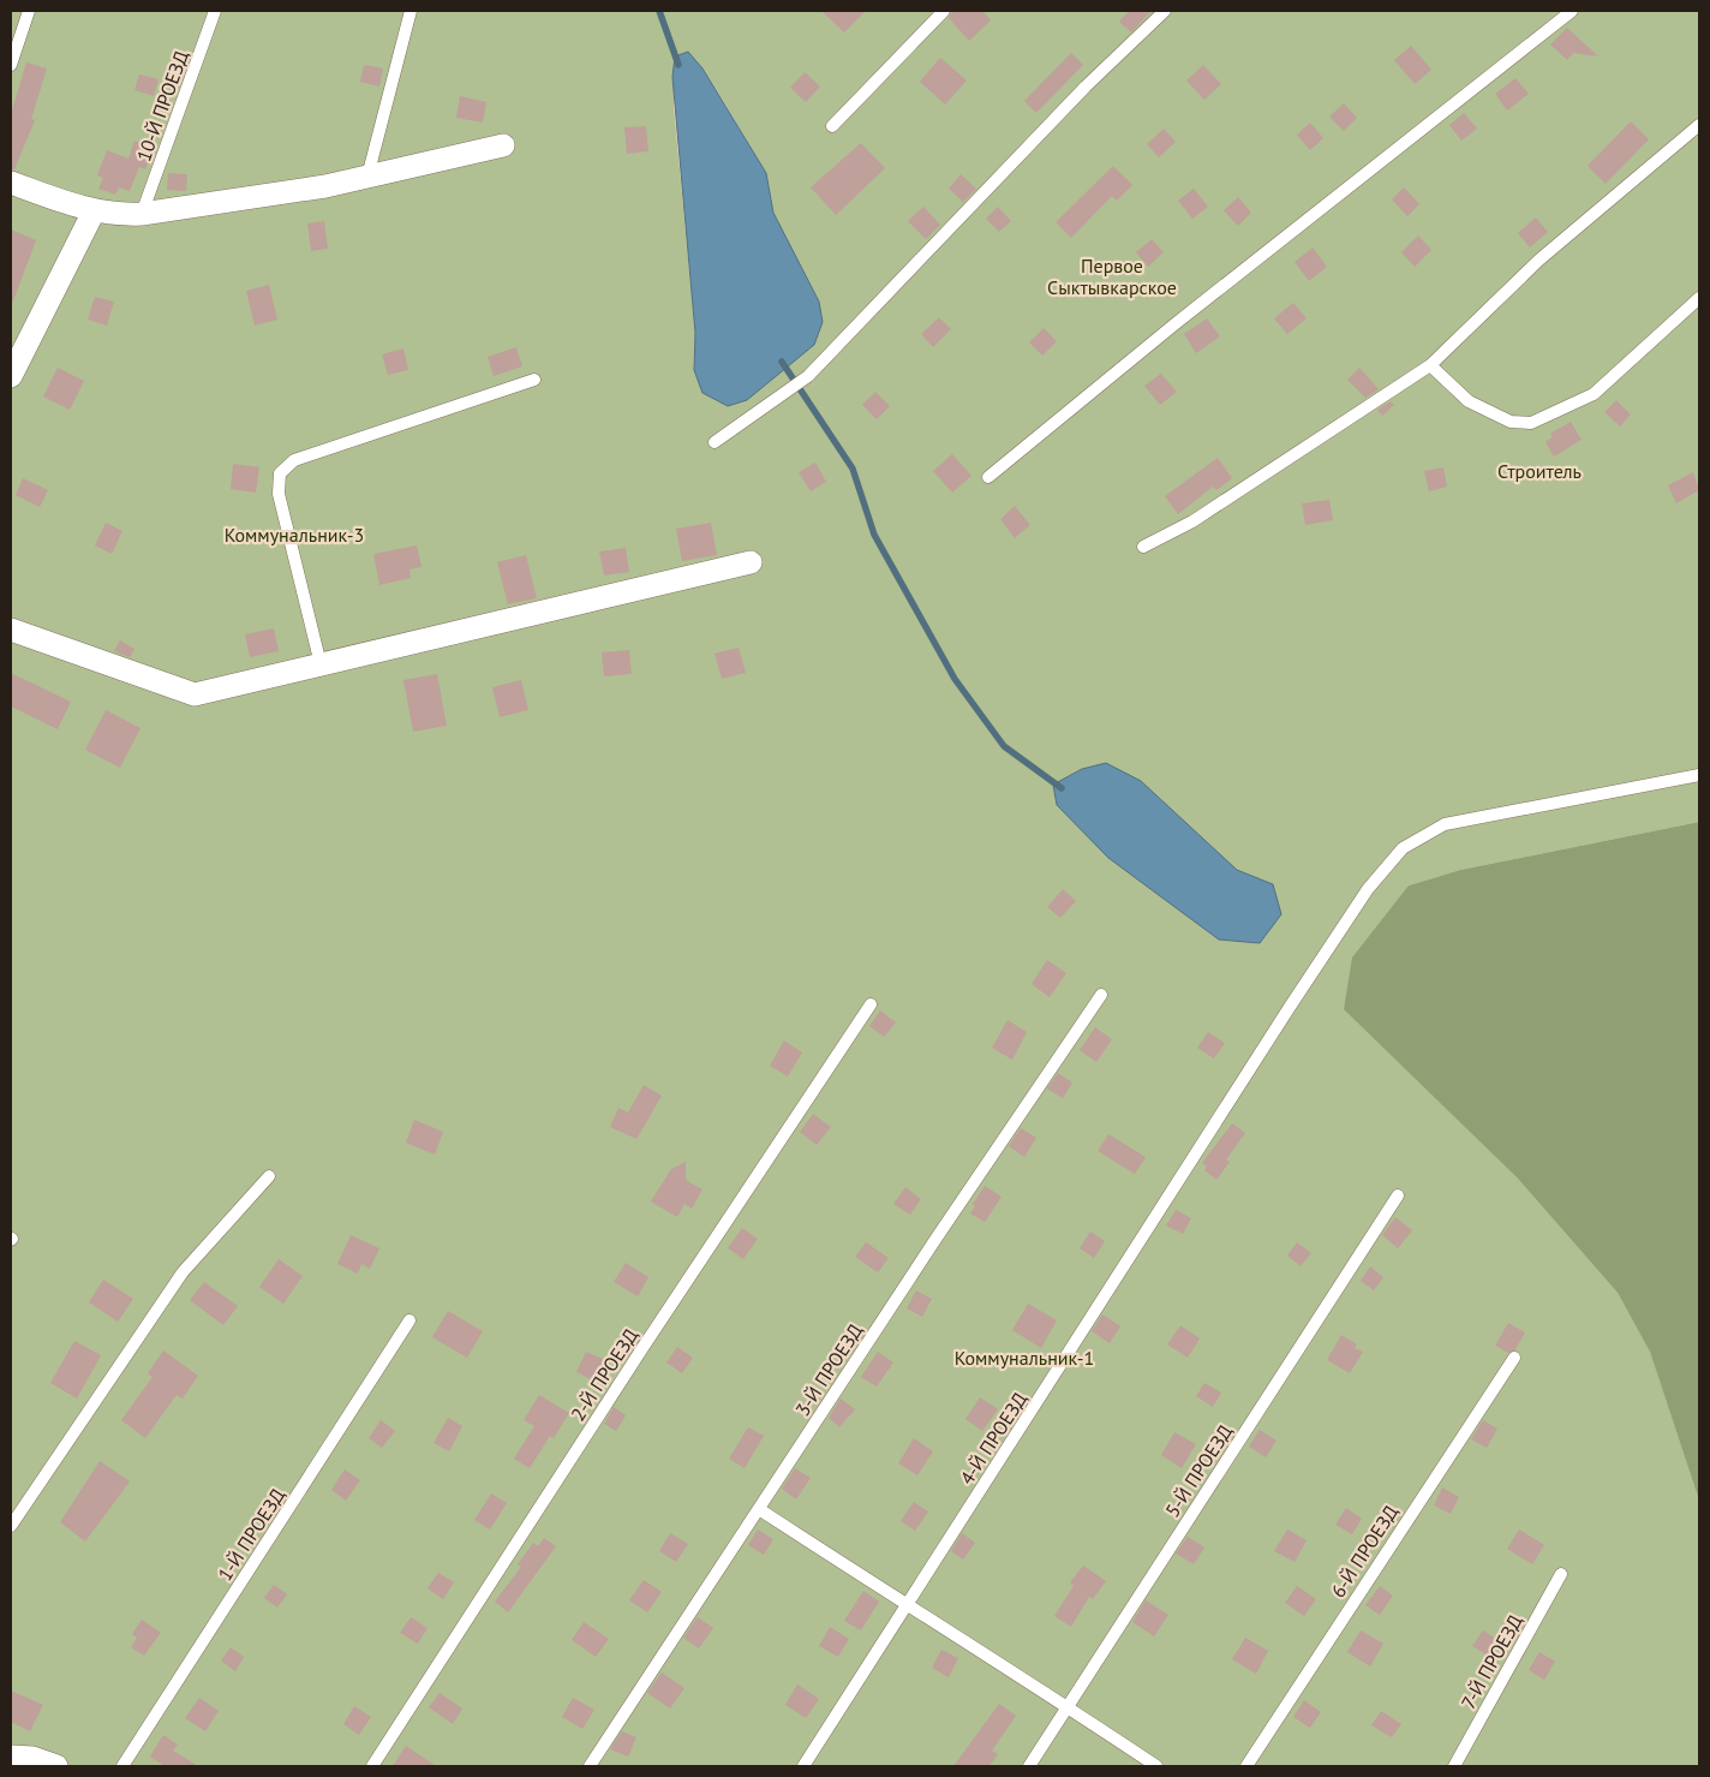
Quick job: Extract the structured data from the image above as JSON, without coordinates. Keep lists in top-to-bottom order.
{
  "streets": {
    "lane": [
      "10-Й ПРОЕЗД",
      "3-Й ПРОЕЗД",
      "2-Й ПРОЕЗД",
      "4-Й ПРОЕЗД",
      "5-Й ПРОЕЗД",
      "1-Й ПРОЕЗД",
      "6-Й ПРОЕЗД",
      "7-Й ПРОЕЗД"
    ]
  },
  "parks": [
    "Первое Сыктывкарское",
    "Строитель",
    "Коммунальник-3",
    "Коммунальник-1"
  ]
}
